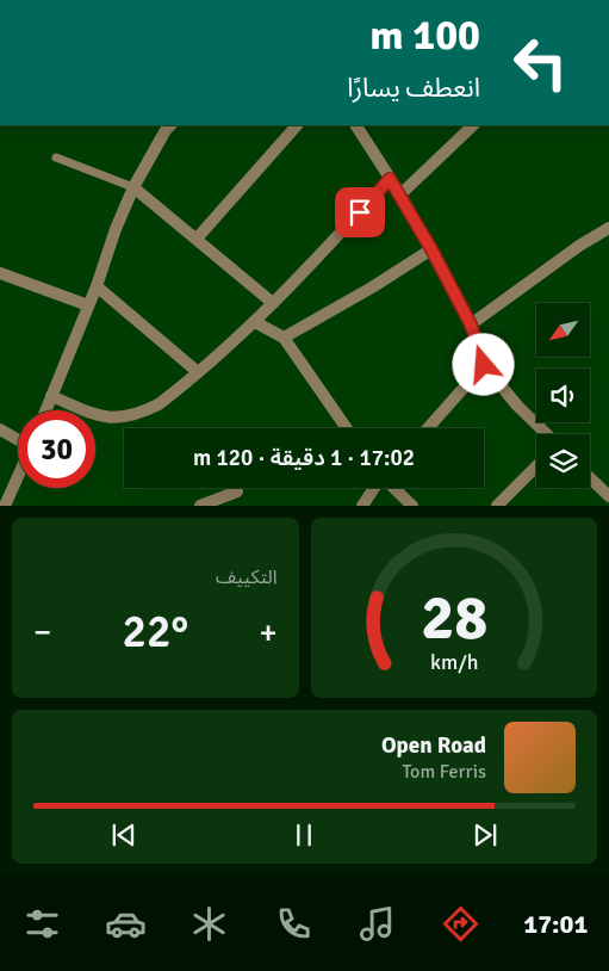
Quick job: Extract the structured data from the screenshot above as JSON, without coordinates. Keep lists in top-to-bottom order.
{
  "north": "bottom left",
  "page": {
    "turn": ["100 m", "انعطف يسارًا"],
    "limit": "30",
    "trip": "17:02 · 1 دقيقة · 120 m",
    "tile": "التكييف",
    "heat": ["−", "22°", "+"],
    "song": ["Open Road", "Tom Ferris"],
    "tabs": "17:01",
    "gauge": ["28", "km/h"]
  }
}
